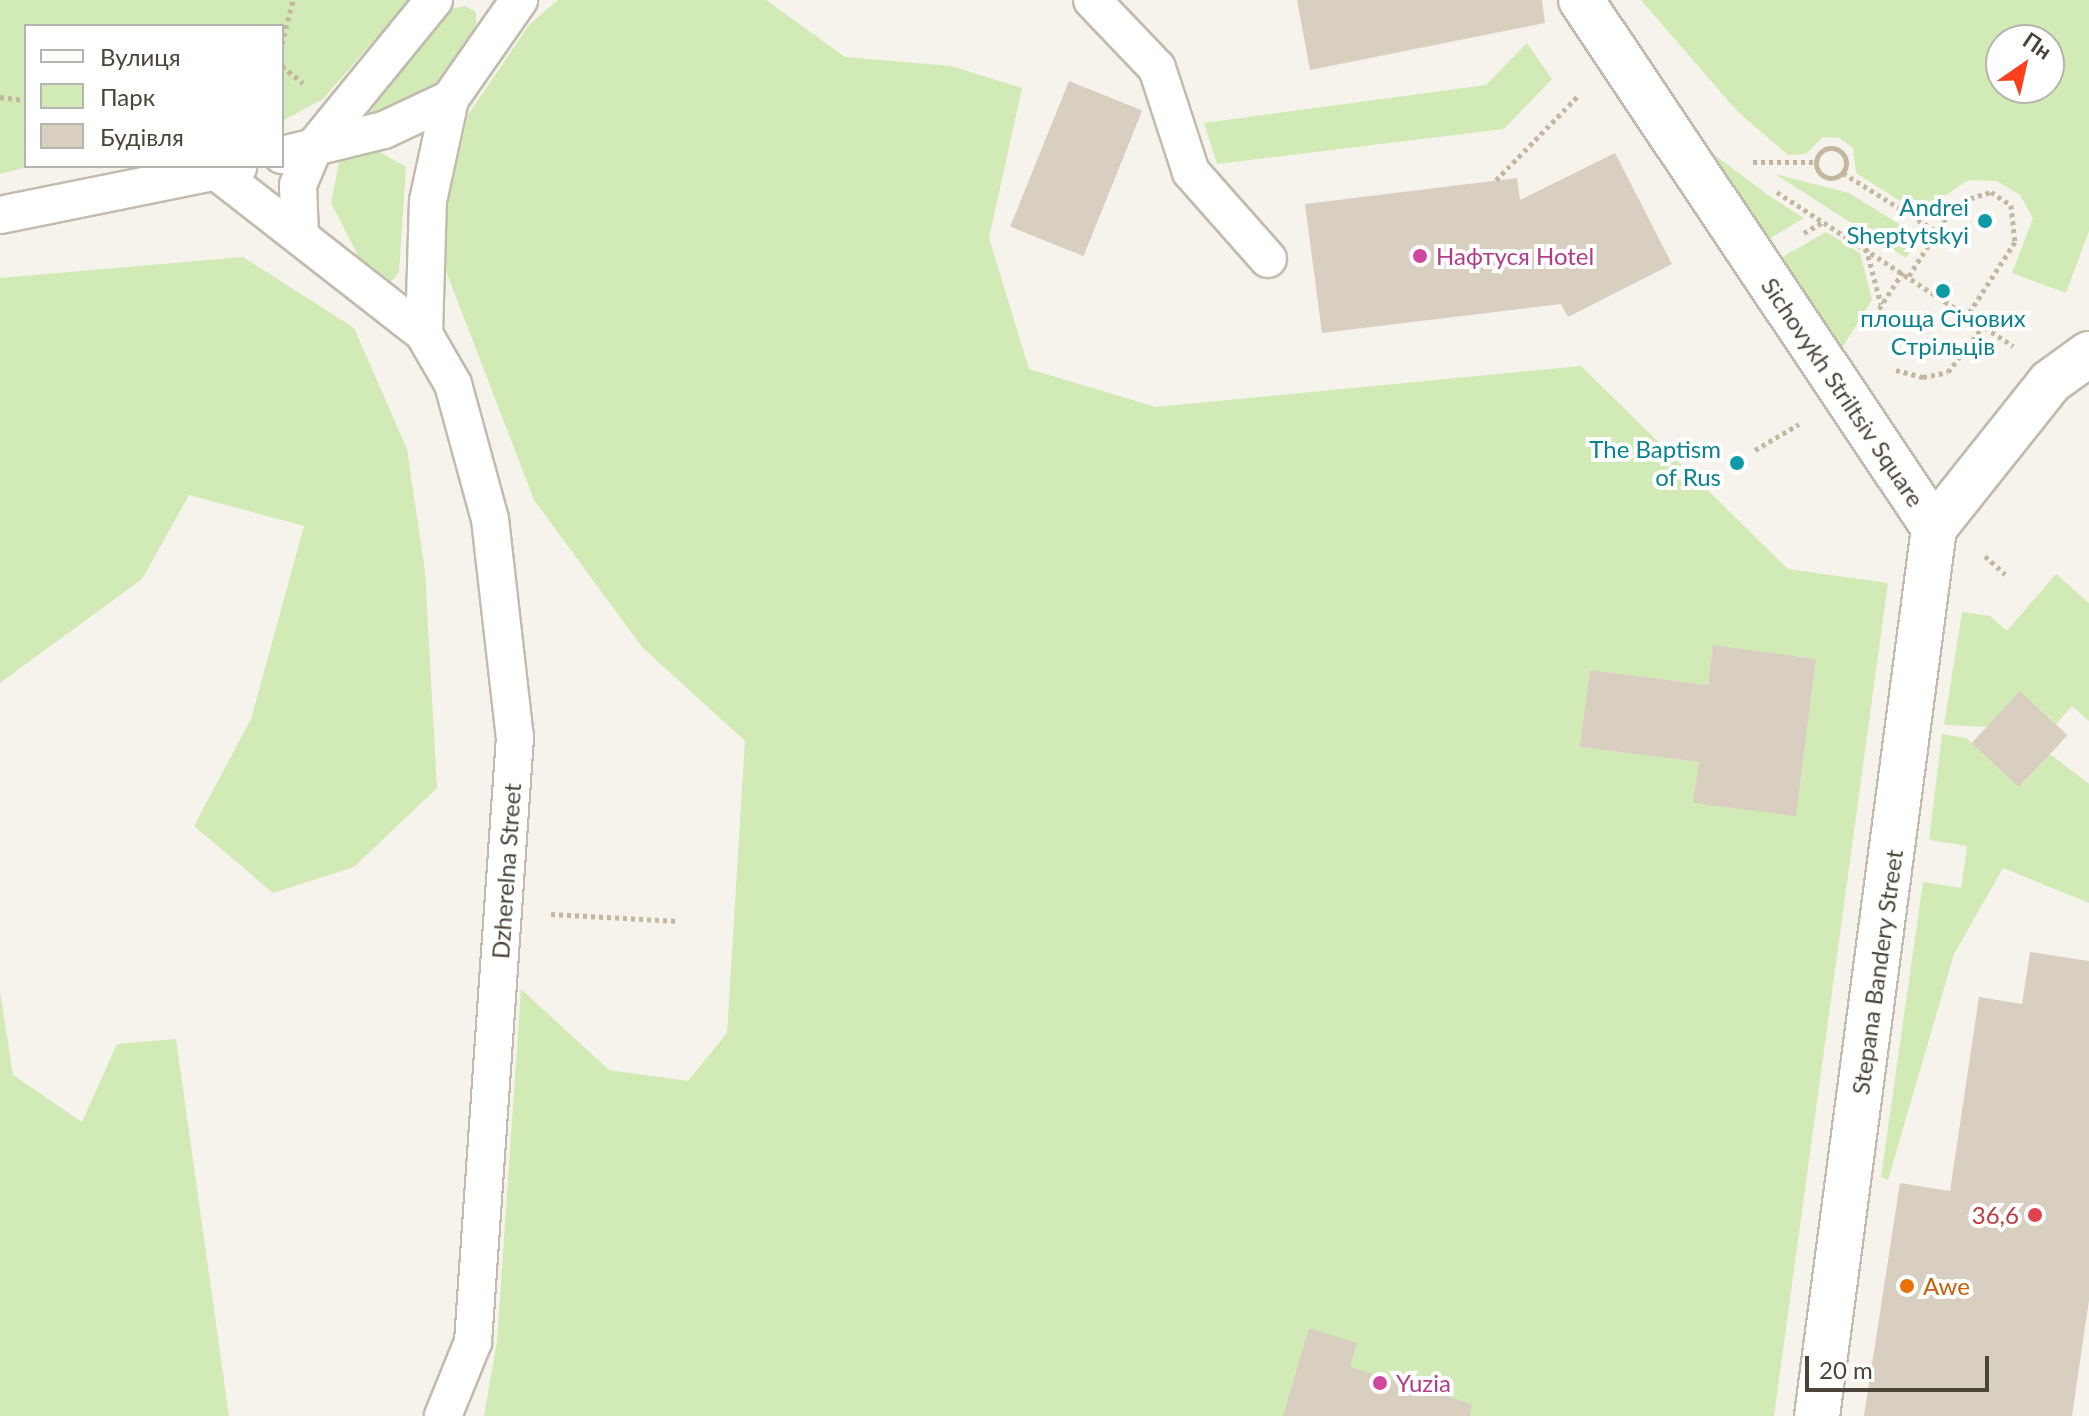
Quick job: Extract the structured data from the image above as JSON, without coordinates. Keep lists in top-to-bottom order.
{
  "streets": {
    "street": ["Sichovykh Striltsiv Square", "Stepana Bandery Street"],
    "lane": ["Dzherelna Street"]
  },
  "crossings": [
    ["Sichovykh Striltsiv Square", "Stepana Bandery Street"]
  ],
  "places": [
    "Andrei Sheptytskyi",
    "Нафтуся Hotel",
    "площа Січових Стрільців",
    "The Baptism of Rus",
    "36,6",
    "Awe",
    "Yuzia"
  ],
  "legend": ["Вулиця", "Парк", "Будівля"],
  "scale_bar": "20 m",
  "north": "top right"
}
